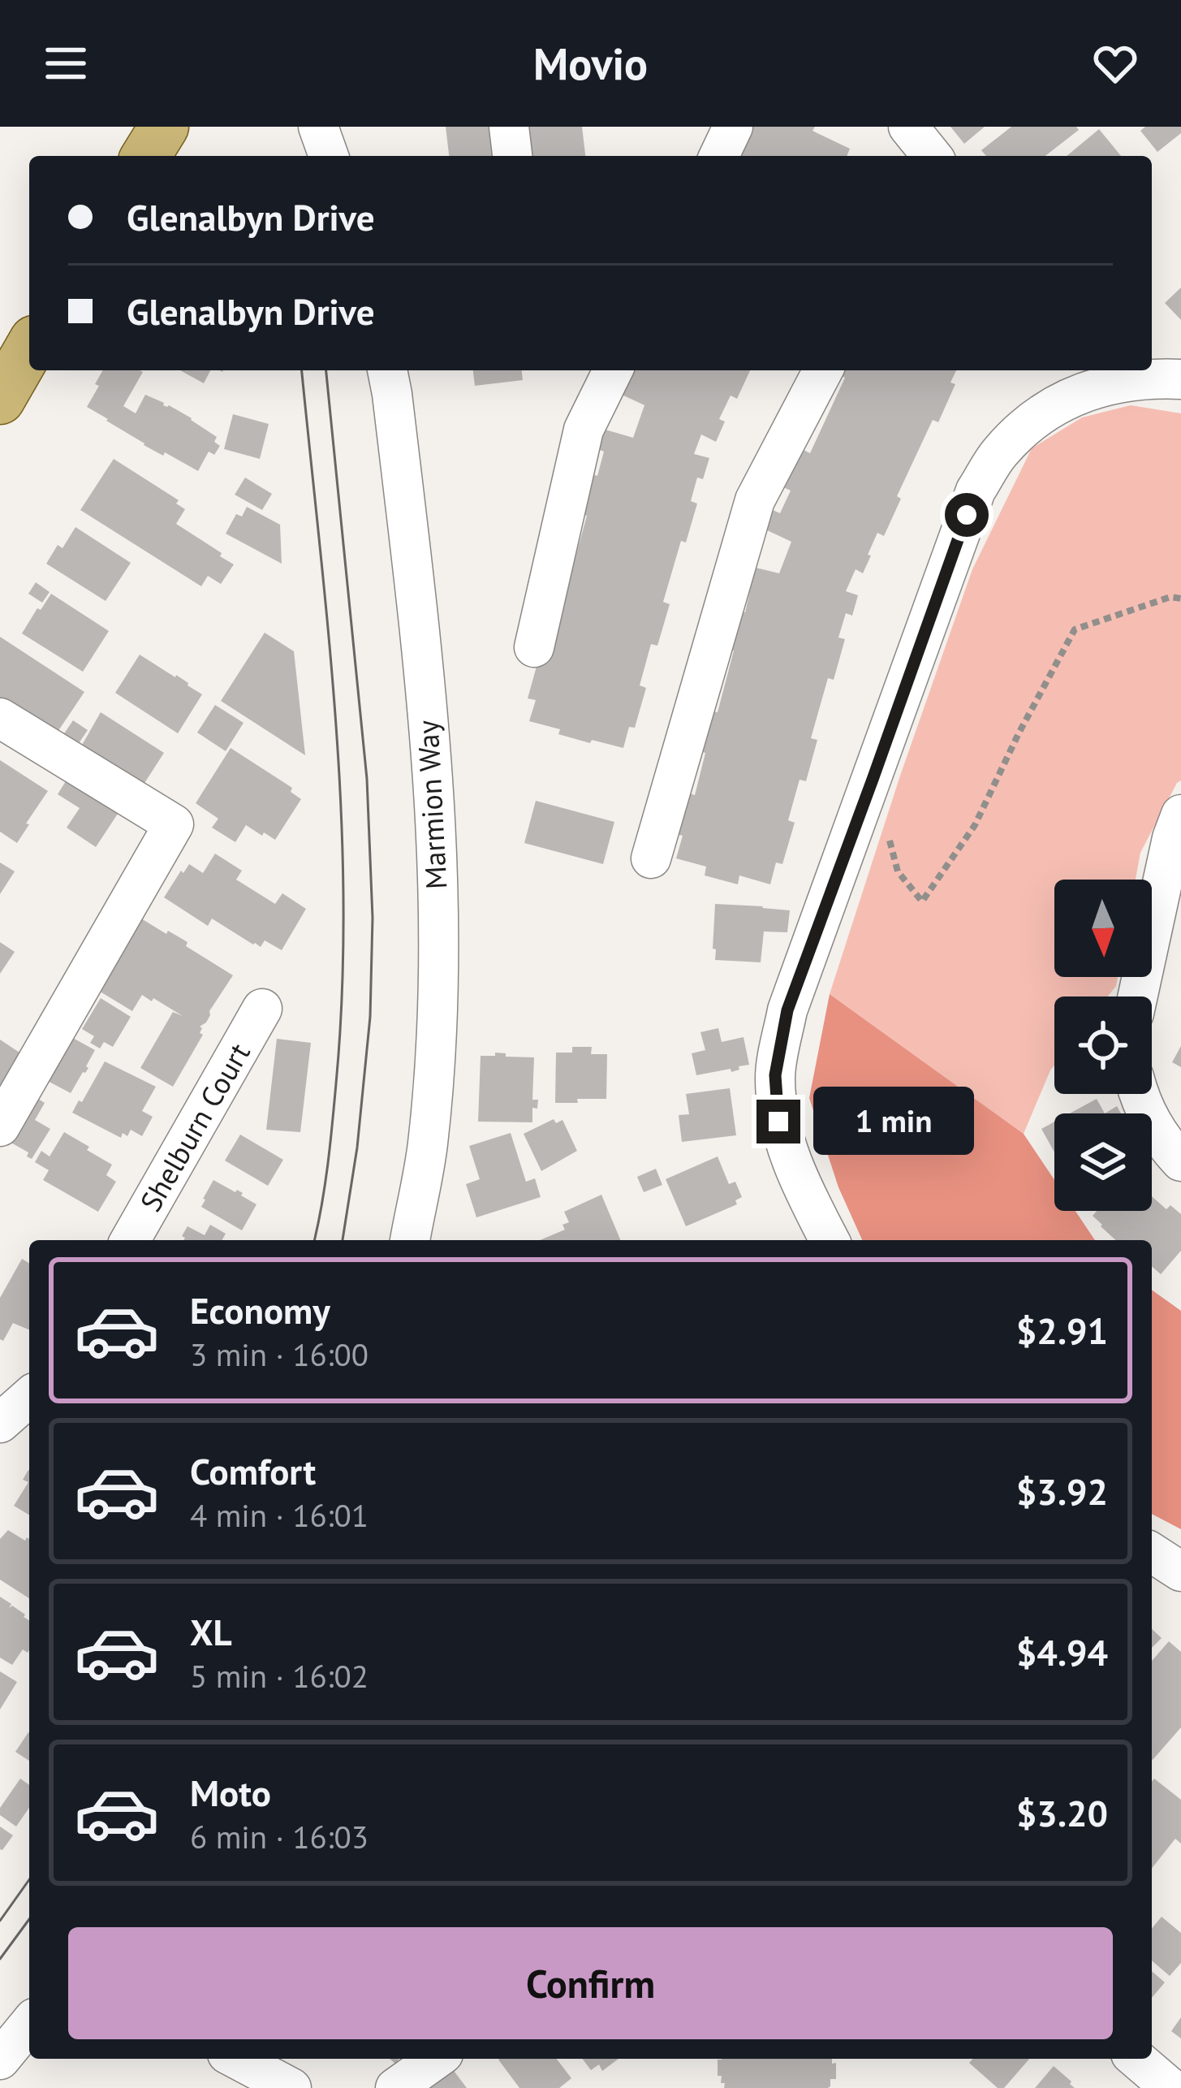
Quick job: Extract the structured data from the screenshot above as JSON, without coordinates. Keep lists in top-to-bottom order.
{
  "streets": {
    "street": ["Marmion Way", "Shelburn Court"]
  },
  "north": "bottom",
  "page": {
    "header": "Movio",
    "banner": ["Glenalbyn Drive", "Glenalbyn Drive"],
    "bubble": "1 min",
    "list": [
      {
        "name": "Economy",
        "note": "3 min · 16:00",
        "value": "$2.91"
      },
      {
        "name": "Comfort",
        "note": "4 min · 16:01",
        "value": "$3.92"
      },
      {
        "name": "XL",
        "note": "5 min · 16:02",
        "value": "$4.94"
      },
      {
        "name": "Moto",
        "note": "6 min · 16:03",
        "value": "$3.20"
      }
    ],
    "buttons": "Confirm"
  }
}
